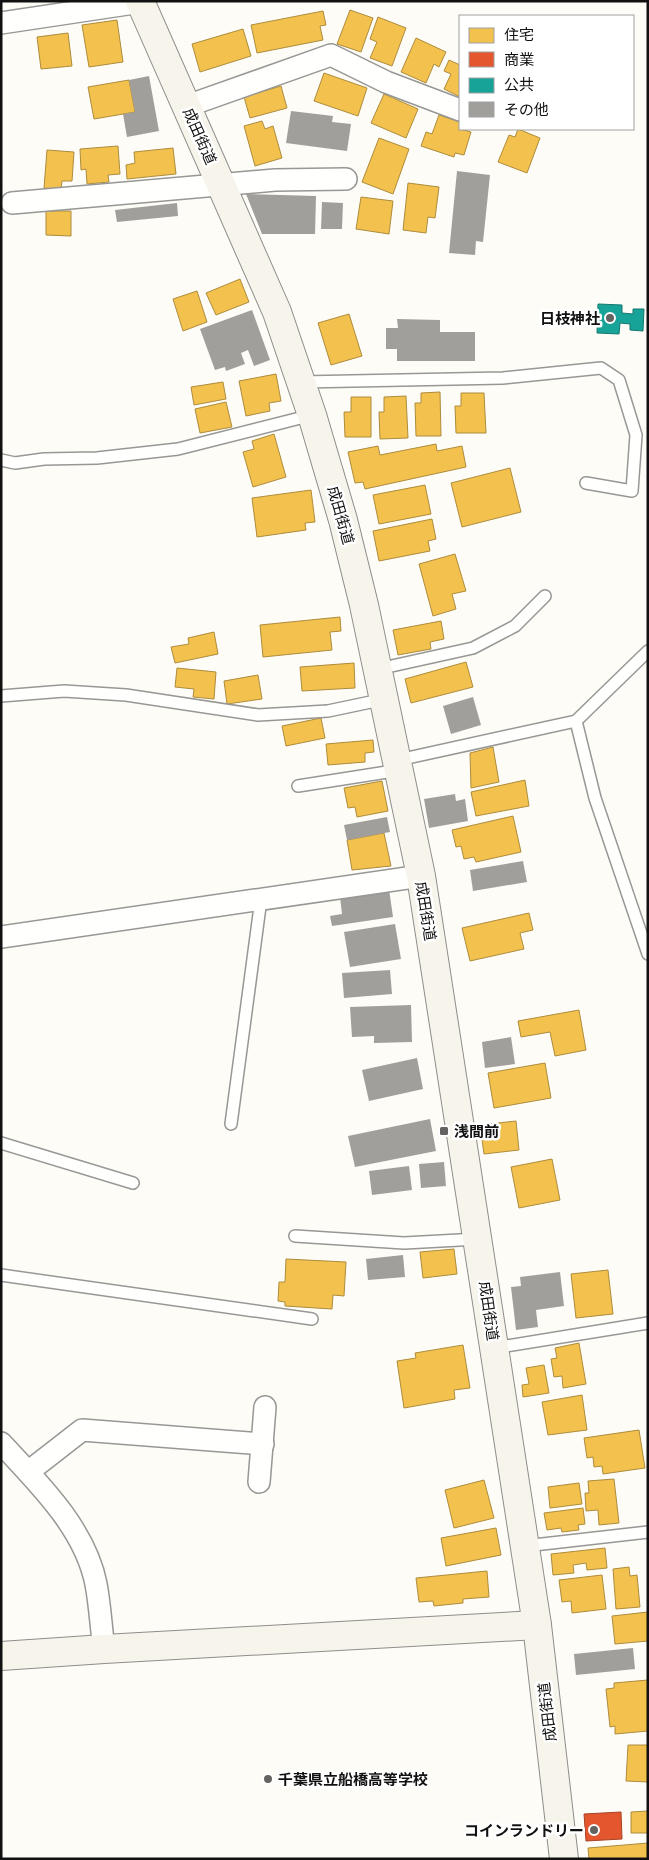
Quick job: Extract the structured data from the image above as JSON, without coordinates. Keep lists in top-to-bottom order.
{
  "streets": {
    "street": ["成田街道"]
  },
  "places": {
    "other": ["日枝神社", "千葉県立船橋高等学校", "コインランドリー"],
    "transit": ["浅間前"]
  },
  "legend": [
    "住宅",
    "商業",
    "公共",
    "その他"
  ]
}
